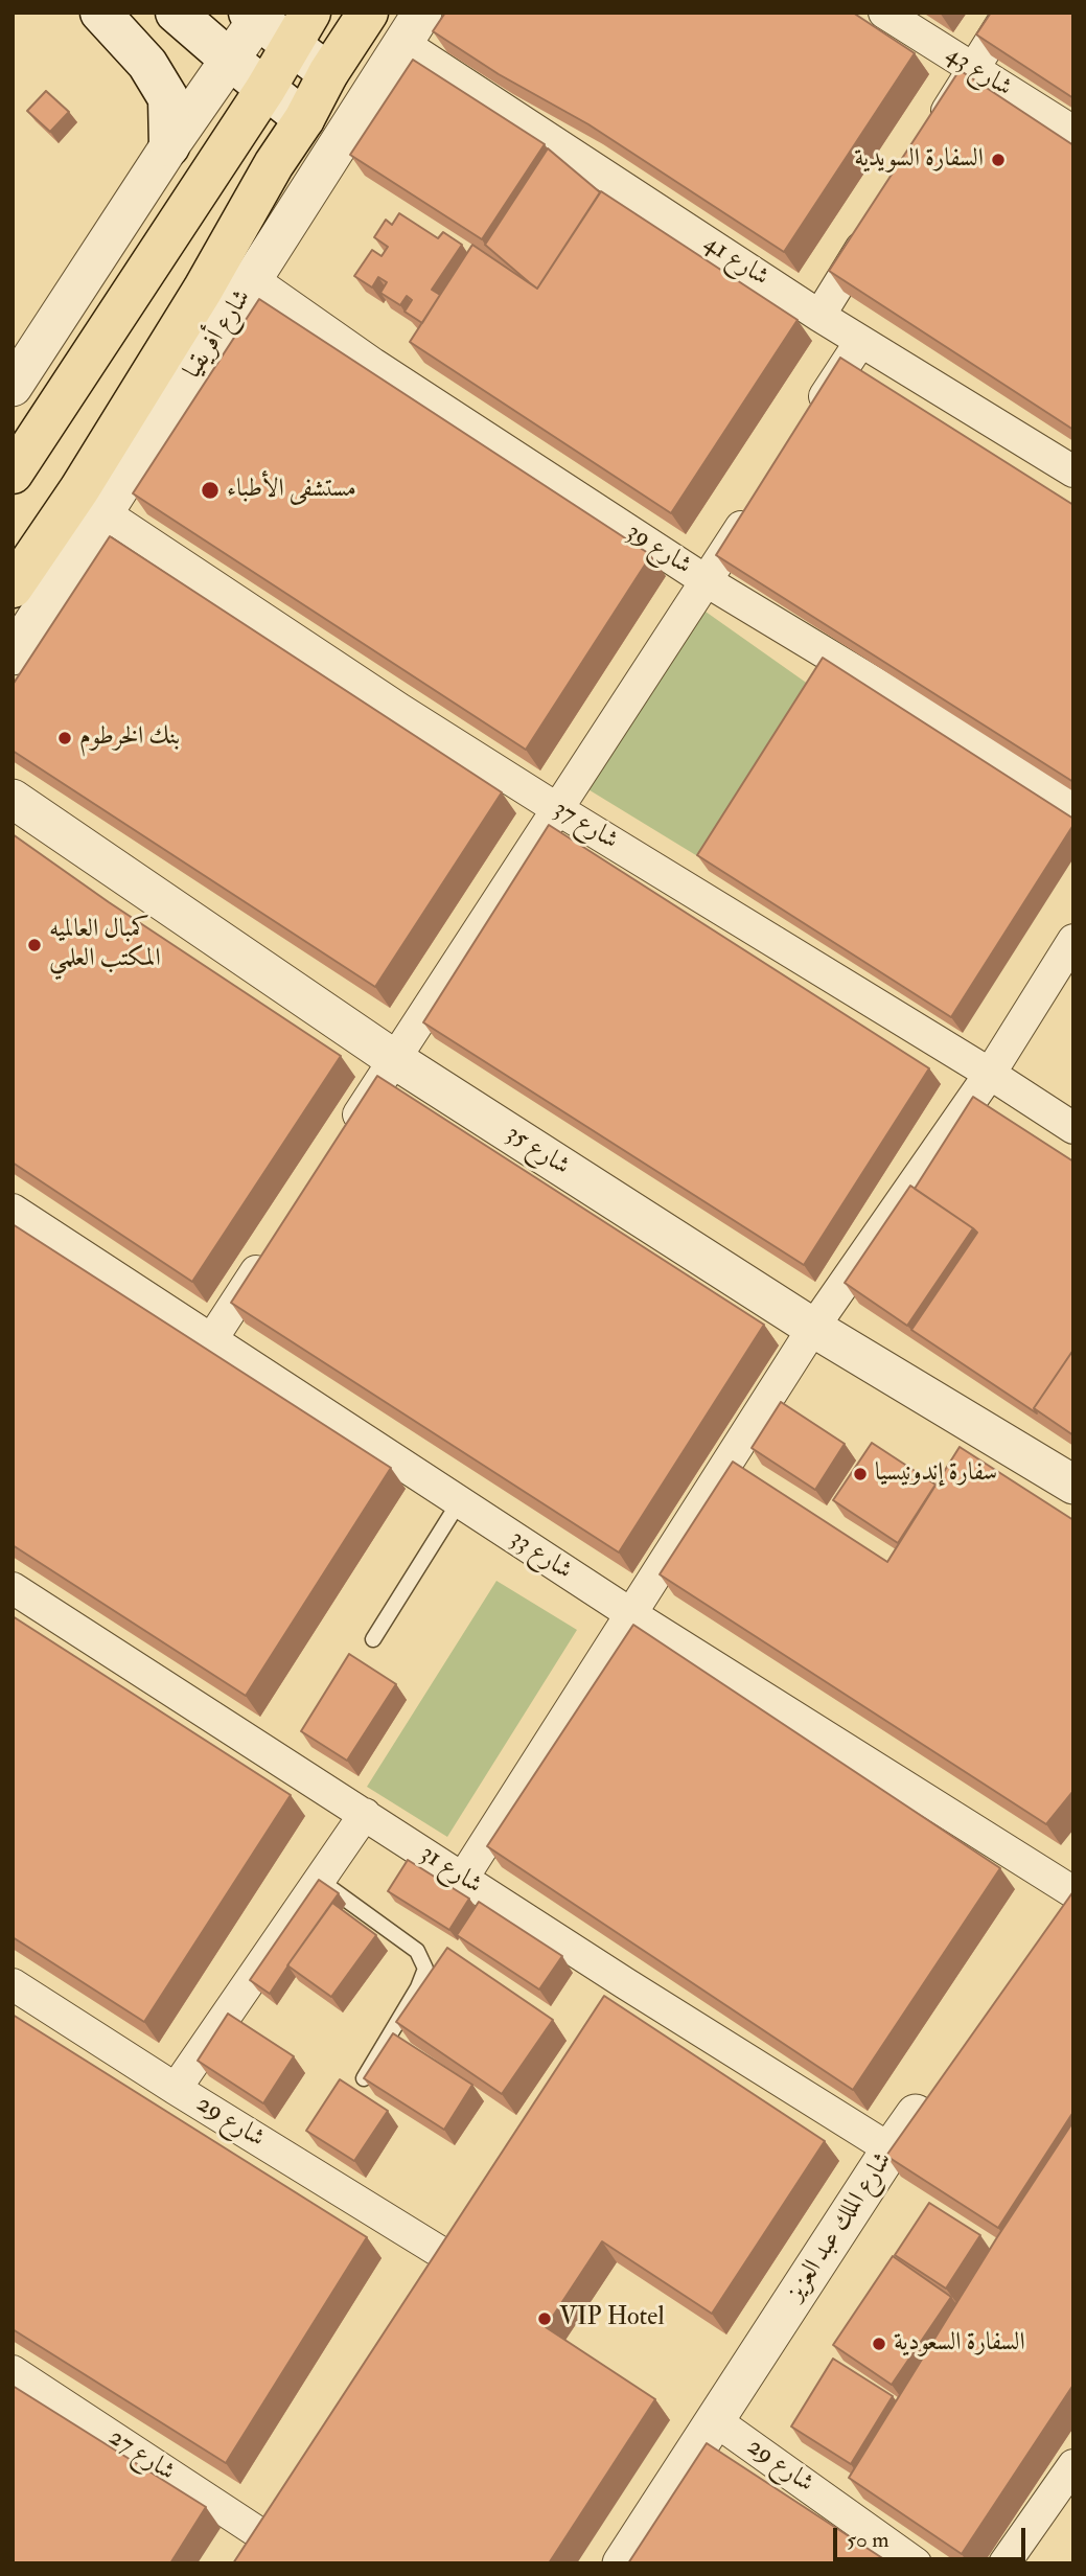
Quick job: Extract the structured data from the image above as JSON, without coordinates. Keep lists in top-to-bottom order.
{
  "streets": {
    "highway": ["شارع أفريقيا"],
    "street": [
      "شارع 43",
      "شارع 41",
      "شارع 39",
      "شارع 37",
      "شارع 35",
      "شارع 33",
      "شارع 31",
      "شارع 29",
      "شارع الملك عبد العزيز",
      "شارع 27"
    ]
  },
  "crossings": [
    ["شارع 41", "شارع أفريقيا"],
    ["شارع أفريقيا", "شارع 39"],
    ["شارع أفريقيا", "شارع 37"],
    ["شارع 31", "شارع الملك عبد العزيز"],
    ["شارع 29", "شارع الملك عبد العزيز"]
  ],
  "places": [
    "السفارة السويدية",
    "مستشفی الأطباء",
    "بنك الخرطوم",
    "كمبال العالميه المكتب العلمي",
    "سفارة إندونيسيا",
    "VIP Hotel",
    "السفارة السعودية"
  ],
  "scale_bar": "50 m"
}
